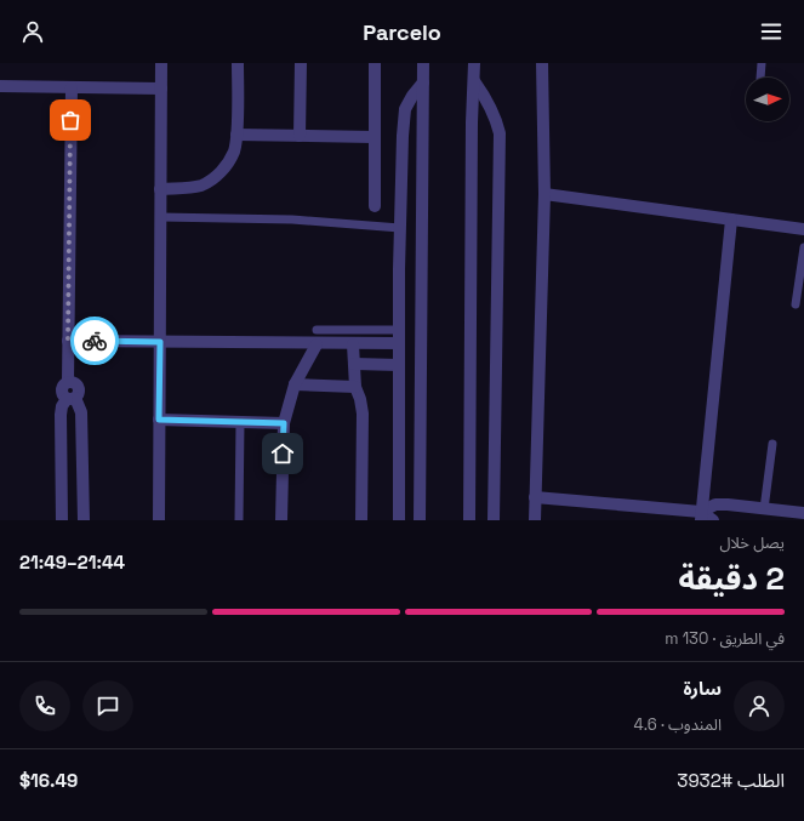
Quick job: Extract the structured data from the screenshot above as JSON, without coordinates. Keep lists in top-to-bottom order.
{
  "north": "right",
  "page": {
    "header": "Parcelo",
    "heading": ["2 دقيقة", "يصل خلال", "21:44–21:49"],
    "panel": [
      "سارة",
      "المندوب · 4.6",
      "الطلب #3932",
      "$16.49"
    ],
    "bar": "في الطريق · 130 m"
  }
}
